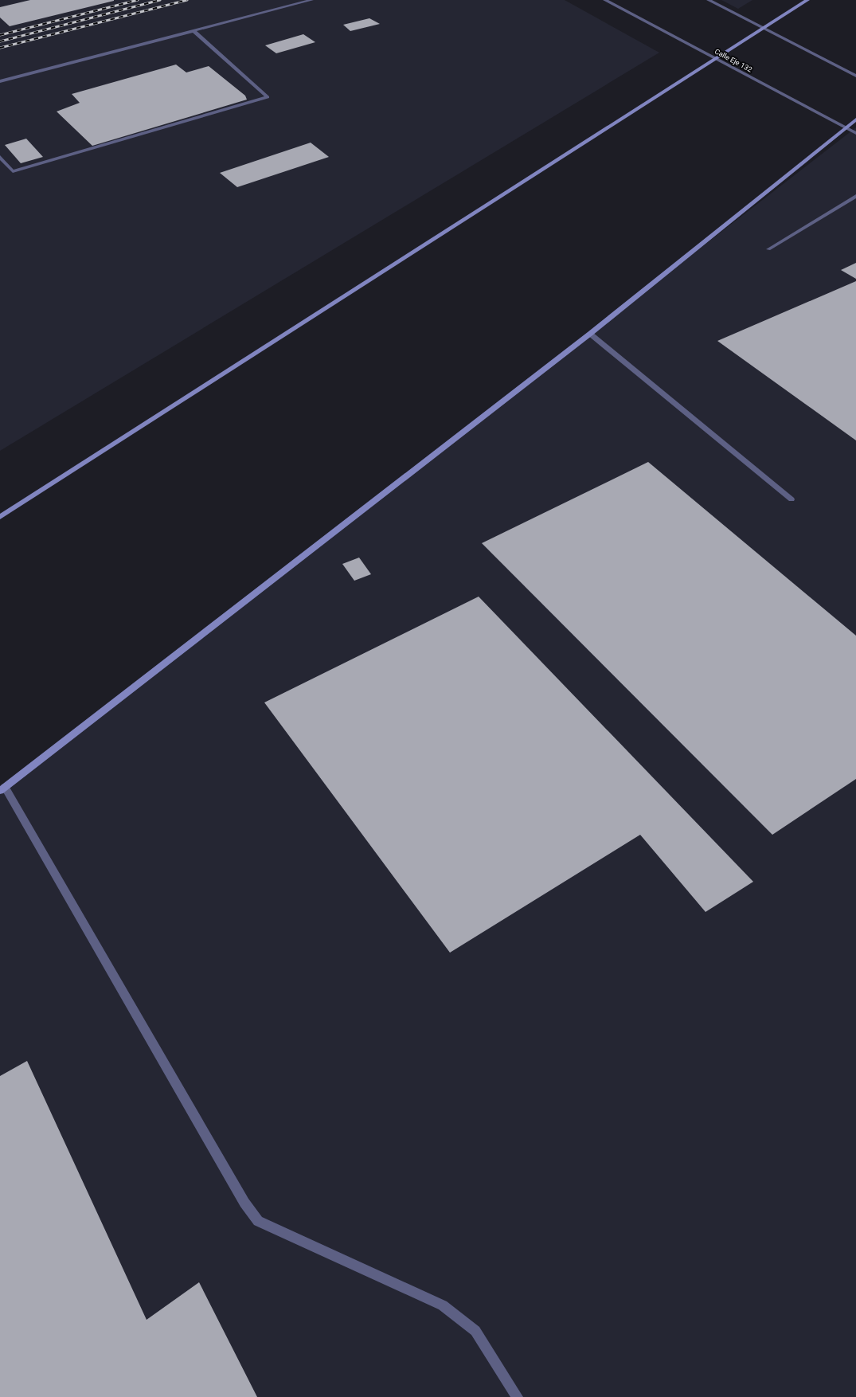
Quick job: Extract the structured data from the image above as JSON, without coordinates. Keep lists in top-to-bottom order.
{
  "streets": {
    "street": ["Calle Eje 132"]
  }
}
